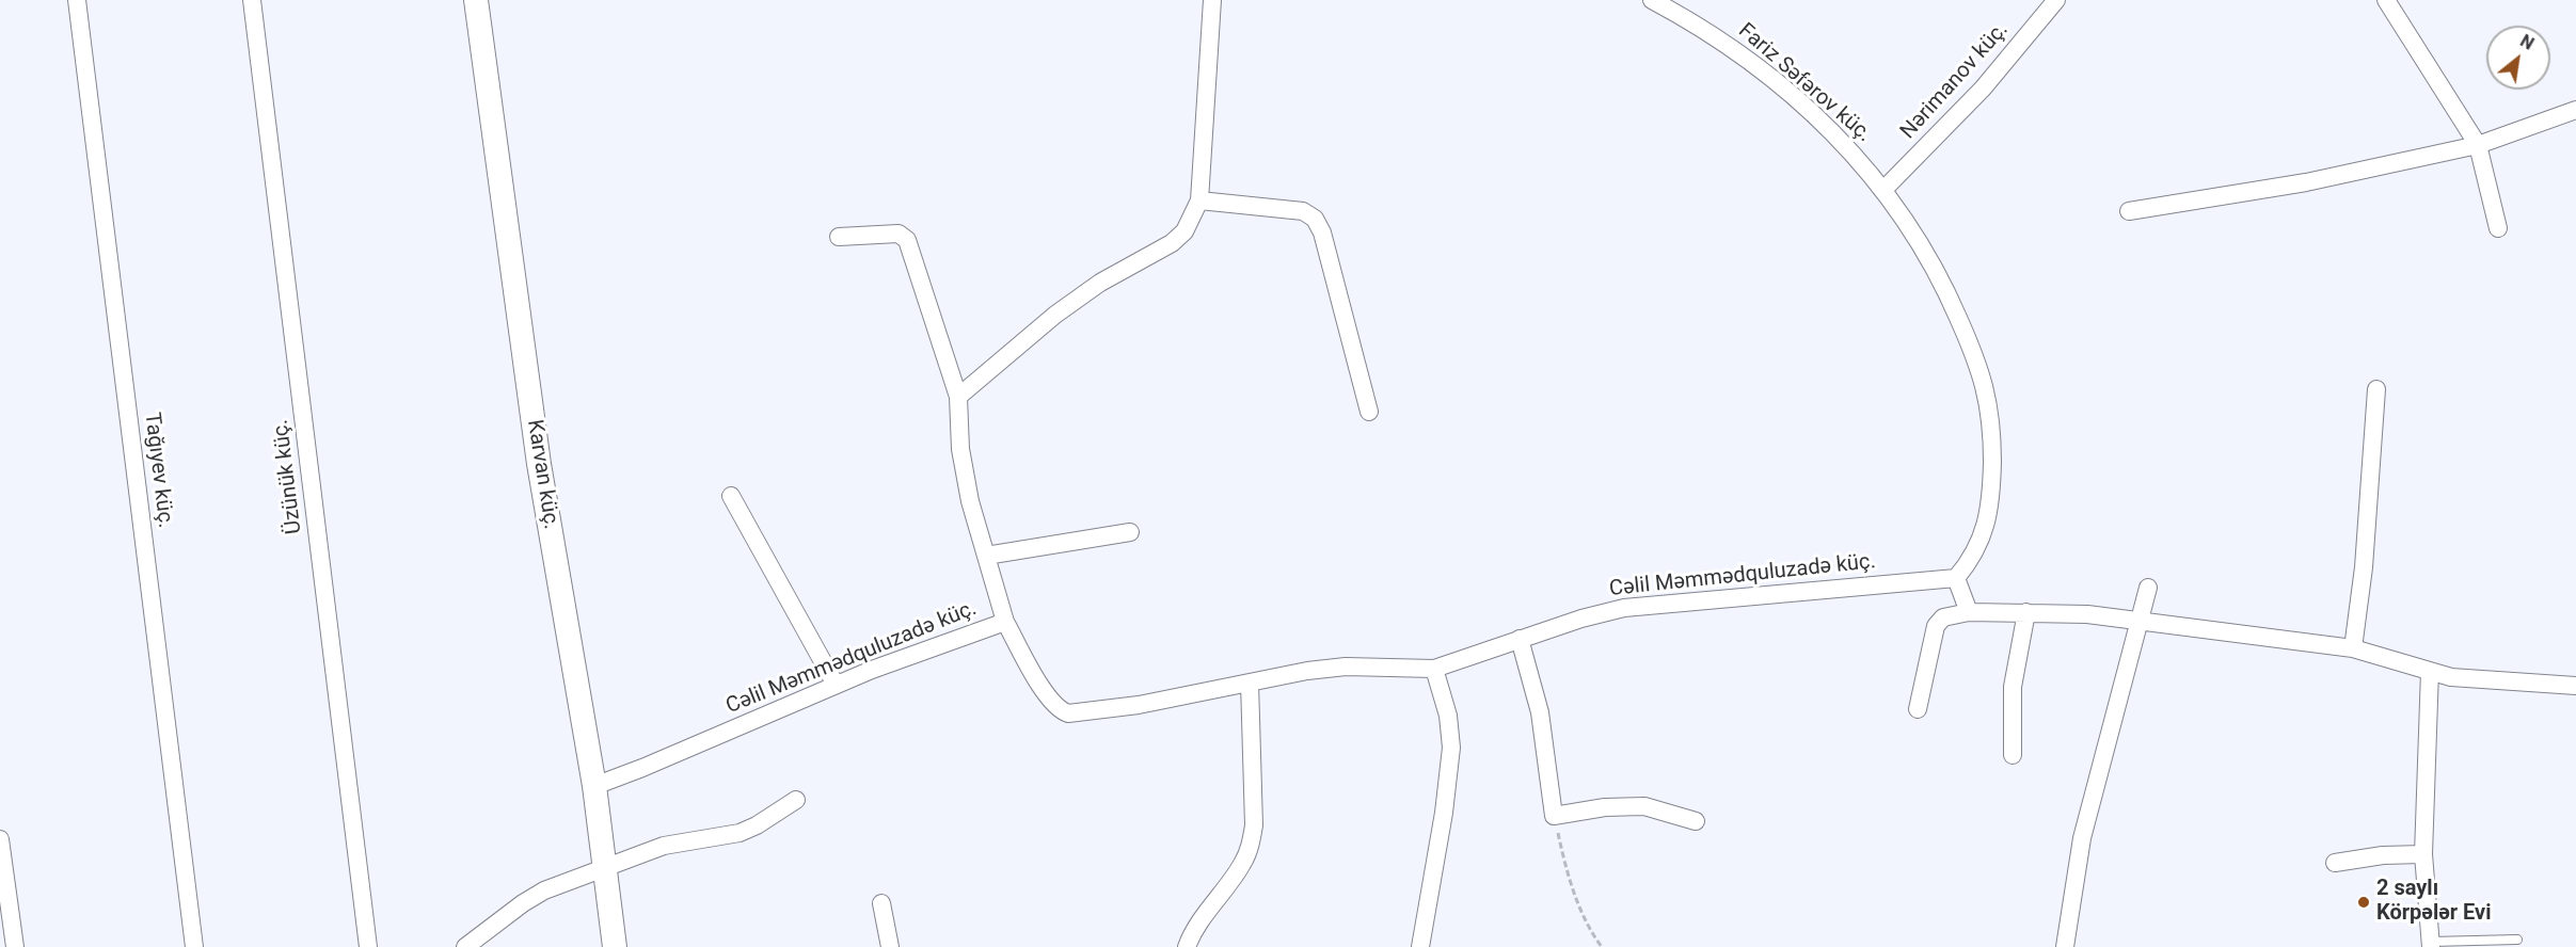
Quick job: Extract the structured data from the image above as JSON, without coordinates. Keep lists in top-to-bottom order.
{
  "streets": {
    "street": [
      "Nərimanov küç.",
      "Fariz Səfərov küç.",
      "Tağıyev küç.",
      "Karvan küç.",
      "Üzünük küç.",
      "Cəlil Məmmədquluzadə küç."
    ]
  },
  "crossings": [
    ["Nərimanov küç.", "Fariz Səfərov küç."],
    ["Fariz Səfərov küç.", "Cəlil Məmmədquluzadə küç."],
    ["Karvan küç.", "Cəlil Məmmədquluzadə küç."]
  ],
  "places": ["2 saylı Körpələr Evi"],
  "north": "top right"
}
